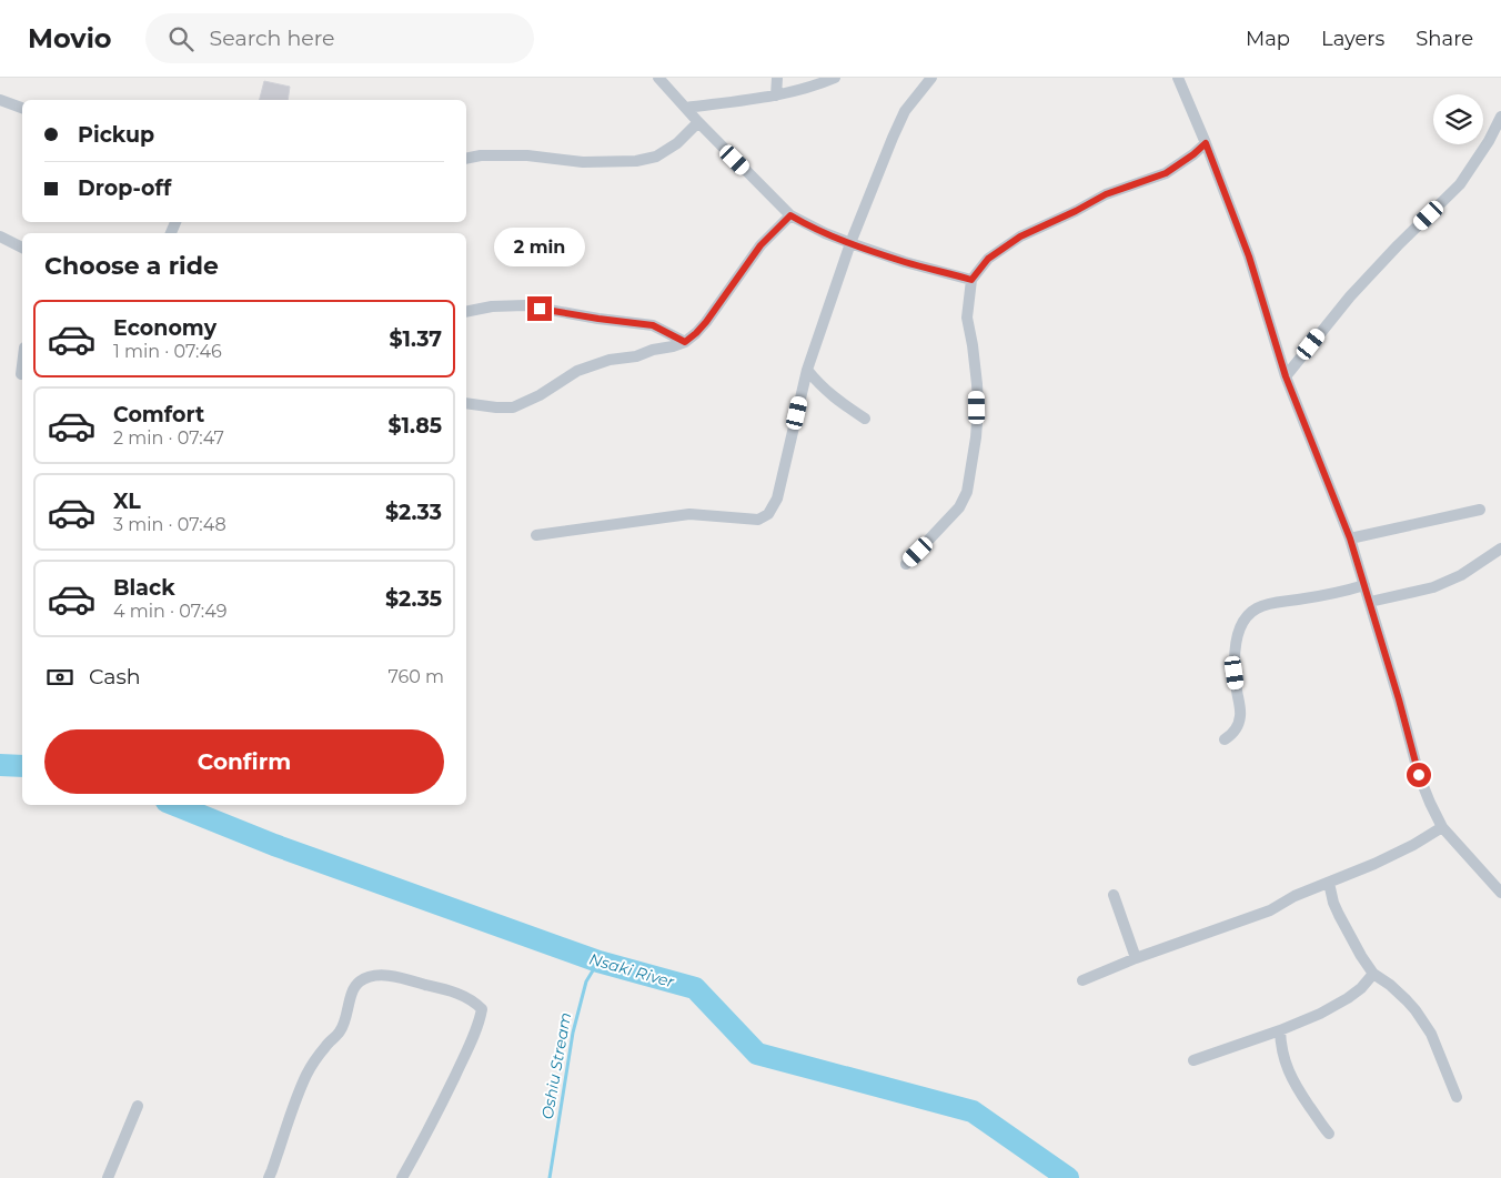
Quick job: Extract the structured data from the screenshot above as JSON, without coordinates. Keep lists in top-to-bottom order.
{
  "water": ["Nsaki River", "Oshiu Stream"],
  "page": {
    "header": "Movio",
    "search": "Search here",
    "nav": ["Map", "Layers", "Share"],
    "banner": ["Pickup", "Drop-off"],
    "bubble": "2 min",
    "heading": "Choose a ride",
    "list": [
      {
        "name": "Economy",
        "note": "1 min · 07:46",
        "value": "$1.37"
      },
      {
        "name": "Comfort",
        "note": "2 min · 07:47",
        "value": "$1.85"
      },
      {
        "name": "XL",
        "note": "3 min · 07:48",
        "value": "$2.33"
      },
      {
        "name": "Black",
        "note": "4 min · 07:49",
        "value": "$2.35"
      }
    ],
    "pay": ["Cash", "760 m"],
    "buttons": "Confirm"
  }
}
